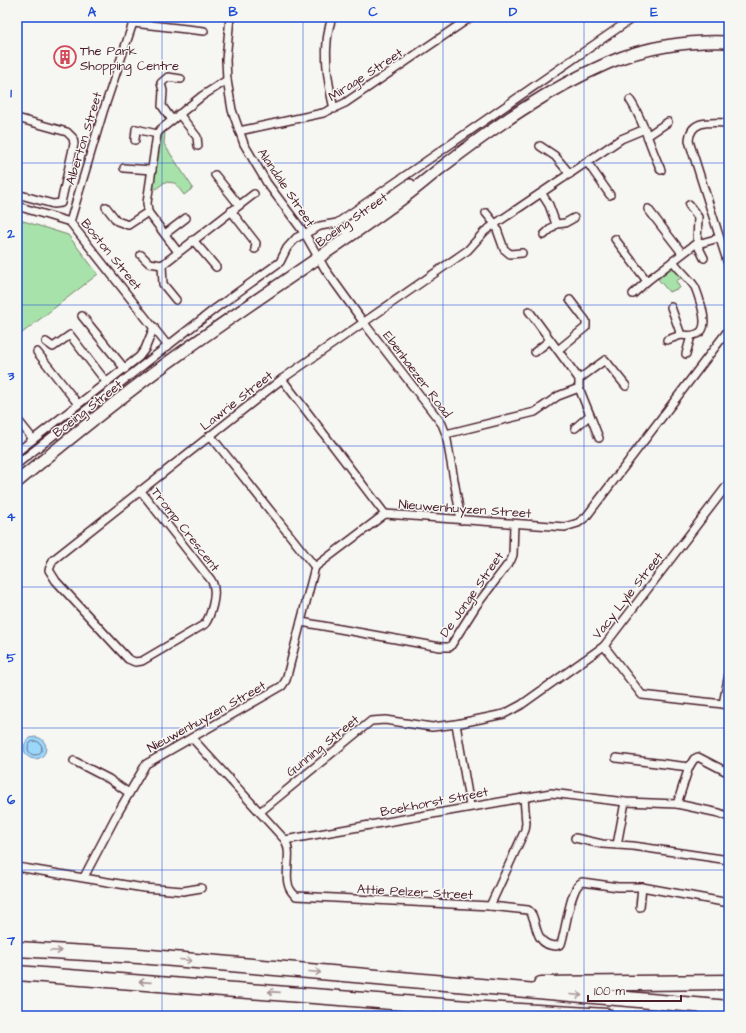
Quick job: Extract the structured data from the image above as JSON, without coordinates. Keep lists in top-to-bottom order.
{
  "streets": {
    "main road": ["Boeing Street"],
    "street": [
      "Mirage Street",
      "Alberton Street",
      "Alandale Street",
      "Boston Street",
      "Ebenhaezer Road",
      "Lawrie Street",
      "Nieuwenhuyzen Street",
      "Tromp Crescent",
      "De Jonge Street",
      "Vacy Lyle Street",
      "Gunning Street",
      "Boekhorst Street",
      "Attie Pelzer Street"
    ]
  },
  "crossings": [
    ["Mirage Street", "Alandale Street"],
    ["Alberton Street", "Boston Street"],
    ["Alandale Street", "Boeing Street"],
    ["Alandale Street", "Ebenhaezer Road"],
    ["Boeing Street", "Boston Street"],
    ["Boeing Street", "Ebenhaezer Road"],
    ["Ebenhaezer Road", "Lawrie Street"],
    ["Ebenhaezer Road", "Nieuwenhuyzen Street"],
    ["Lawrie Street", "Tromp Crescent"],
    ["Nieuwenhuyzen Street", "De Jonge Street"],
    ["Vacy Lyle Street", "Gunning Street"],
    ["Boekhorst Street", "Attie Pelzer Street"]
  ],
  "places": {
    "building": ["The Park Shopping Centre"]
  },
  "scale_bar": "100 m",
  "grid": {
    "columns": [
      "A",
      "B",
      "C",
      "D",
      "E"
    ],
    "rows": [
      "1",
      "2",
      "3",
      "4",
      "5",
      "6",
      "7"
    ]
  }
}
